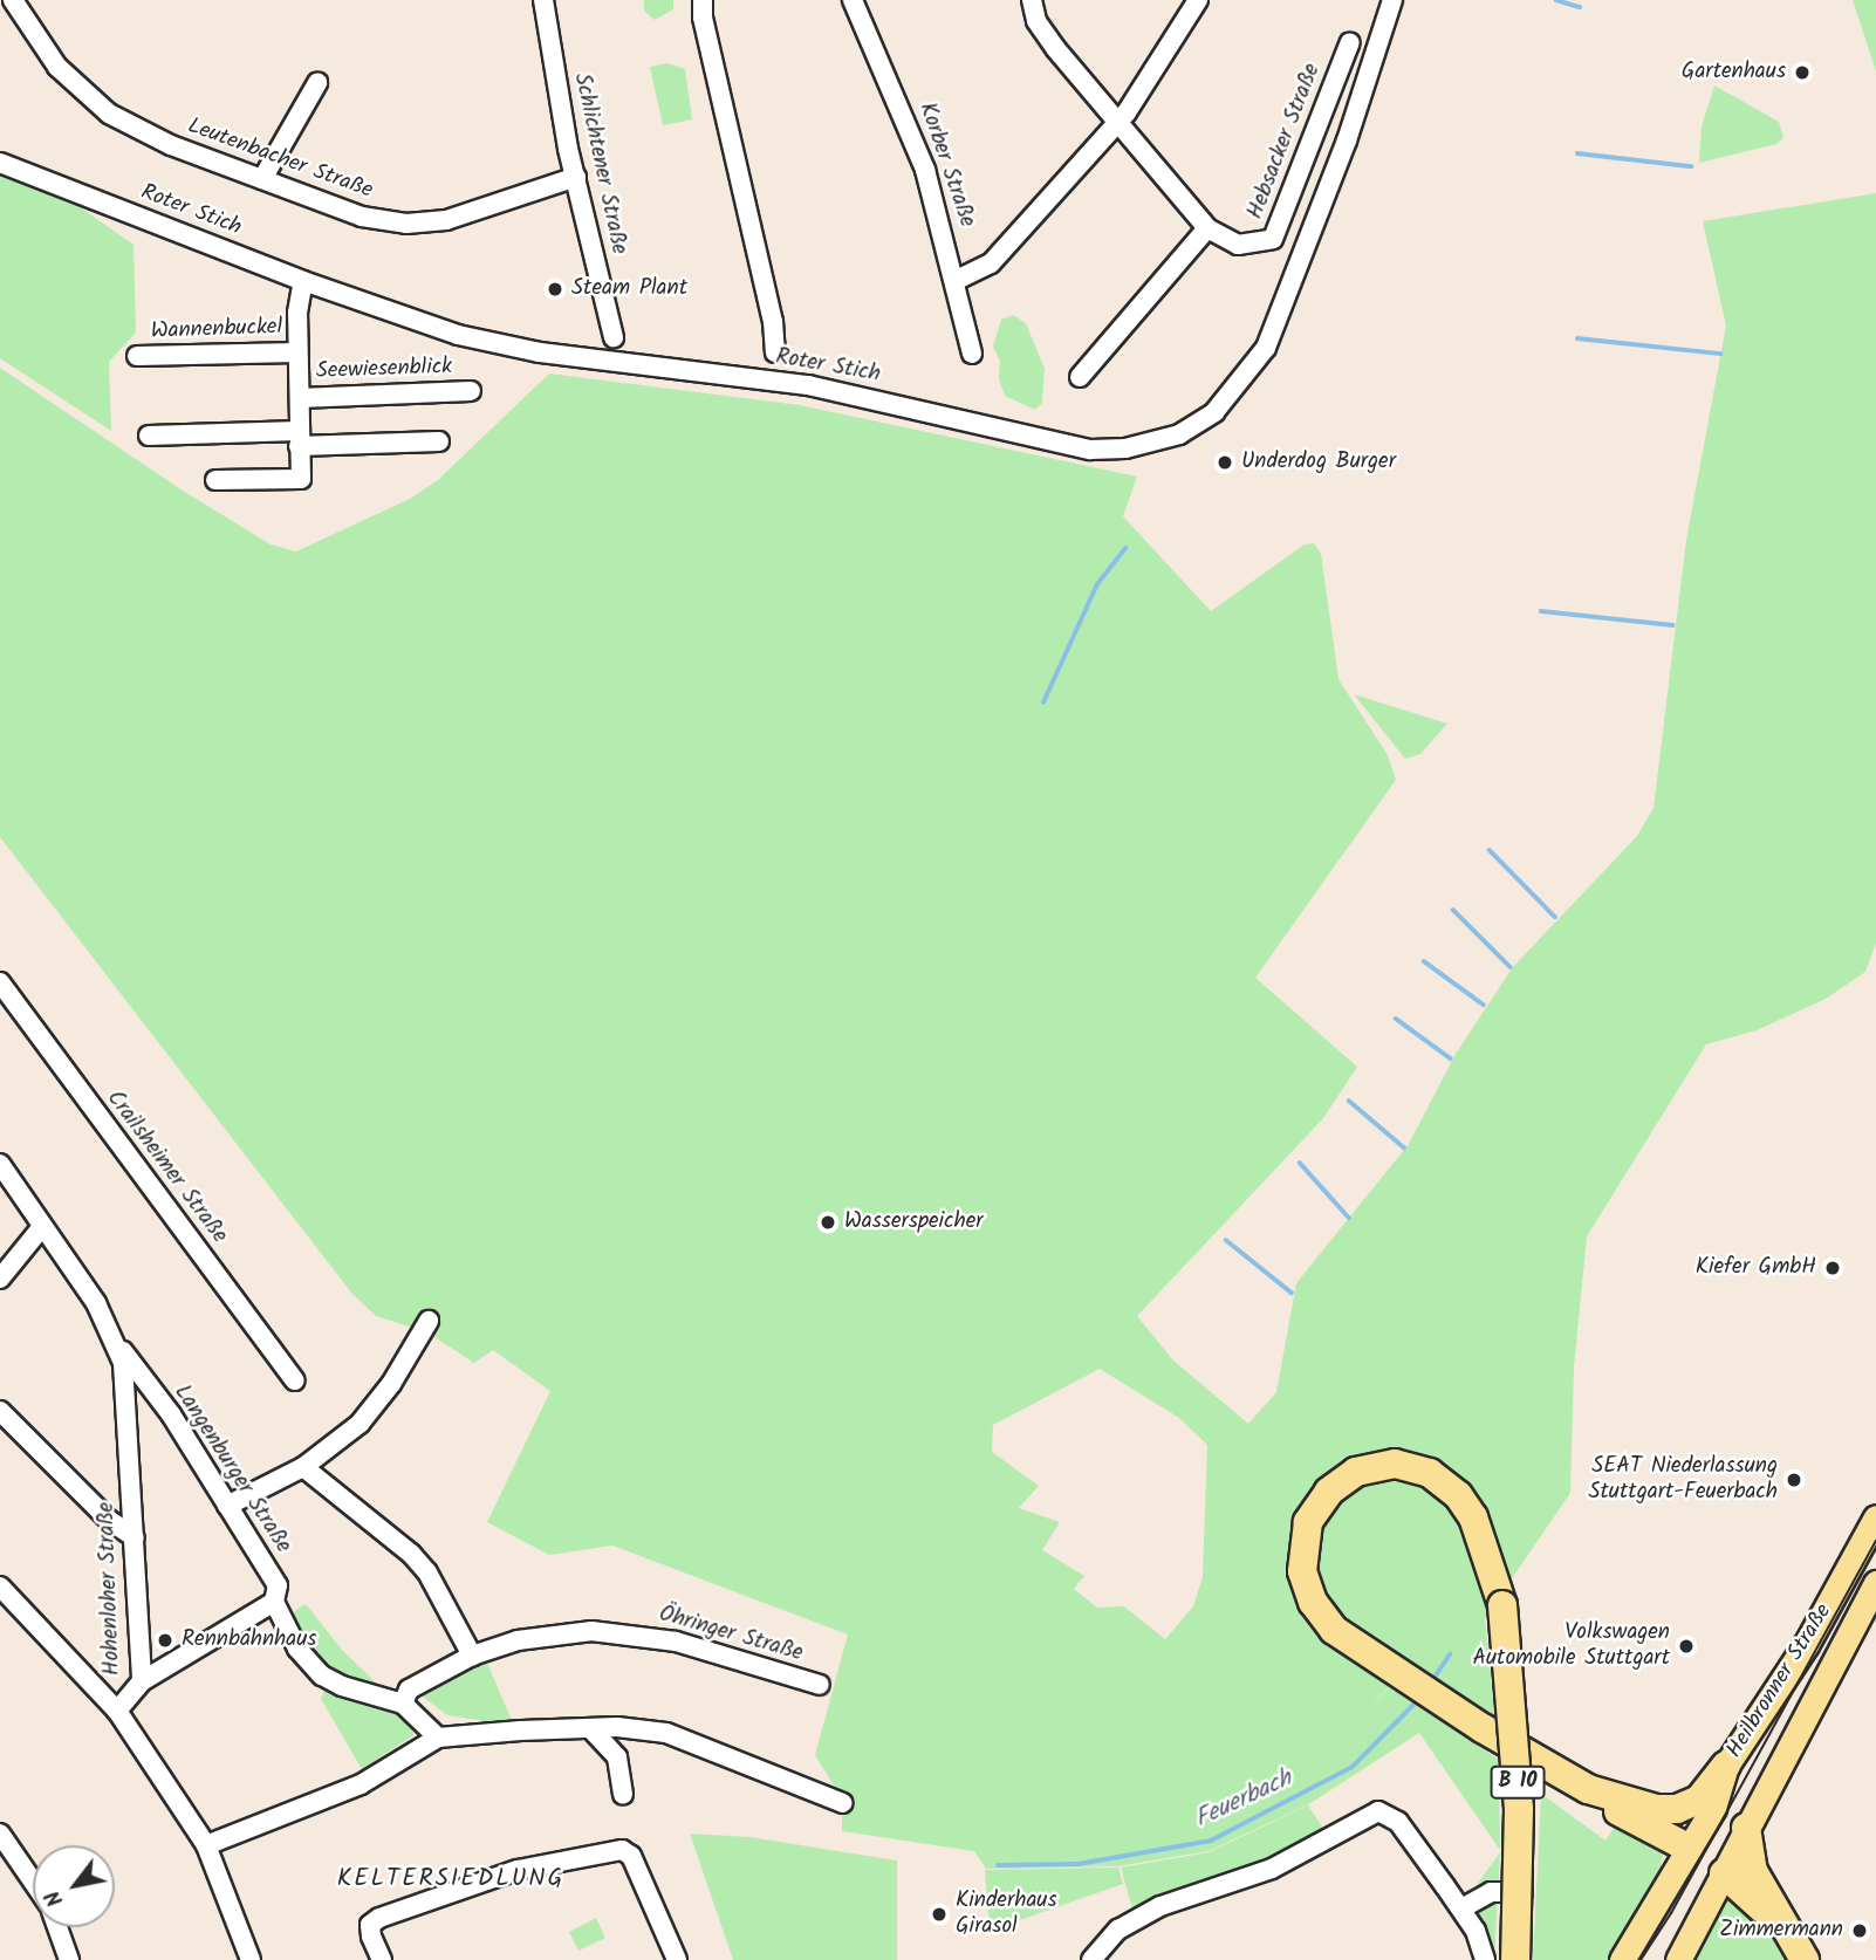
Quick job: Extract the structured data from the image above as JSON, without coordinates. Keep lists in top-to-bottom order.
{
  "streets": {
    "highway": ["B 10"],
    "main road": ["Heilbronner Straße"],
    "street": [
      "Hebsacker Straße",
      "Leutenbacher Straße",
      "Schlichtener Straße",
      "Korber Straße",
      "Roter Stich",
      "Wannenbuckel",
      "Seewiesenblick",
      "Crailsheimer Straße",
      "Langenburger Straße",
      "Hohenloher Straße",
      "Öhringer Straße"
    ]
  },
  "crossings": [
    ["Leutenbacher Straße", "Schlichtener Straße"],
    ["Langenburger Straße", "Hohenloher Straße"],
    ["Langenburger Straße", "Öhringer Straße"],
    ["Heilbronner Straße", "B 10"]
  ],
  "districts": ["KELTERSIEDLUNG"],
  "water": ["Feuerbach"],
  "places": [
    "Gartenhaus",
    "Steam Plant",
    "Underdog Burger",
    "Wasserspeicher",
    "Kiefer GmbH",
    "SEAT Niederlassung Stuttgart-Feuerbach",
    "Rennbahnhaus",
    "Volkswagen Automobile Stuttgart",
    "Kinderhaus Girasol",
    "Zimmermann"
  ],
  "north": "bottom left"
}
